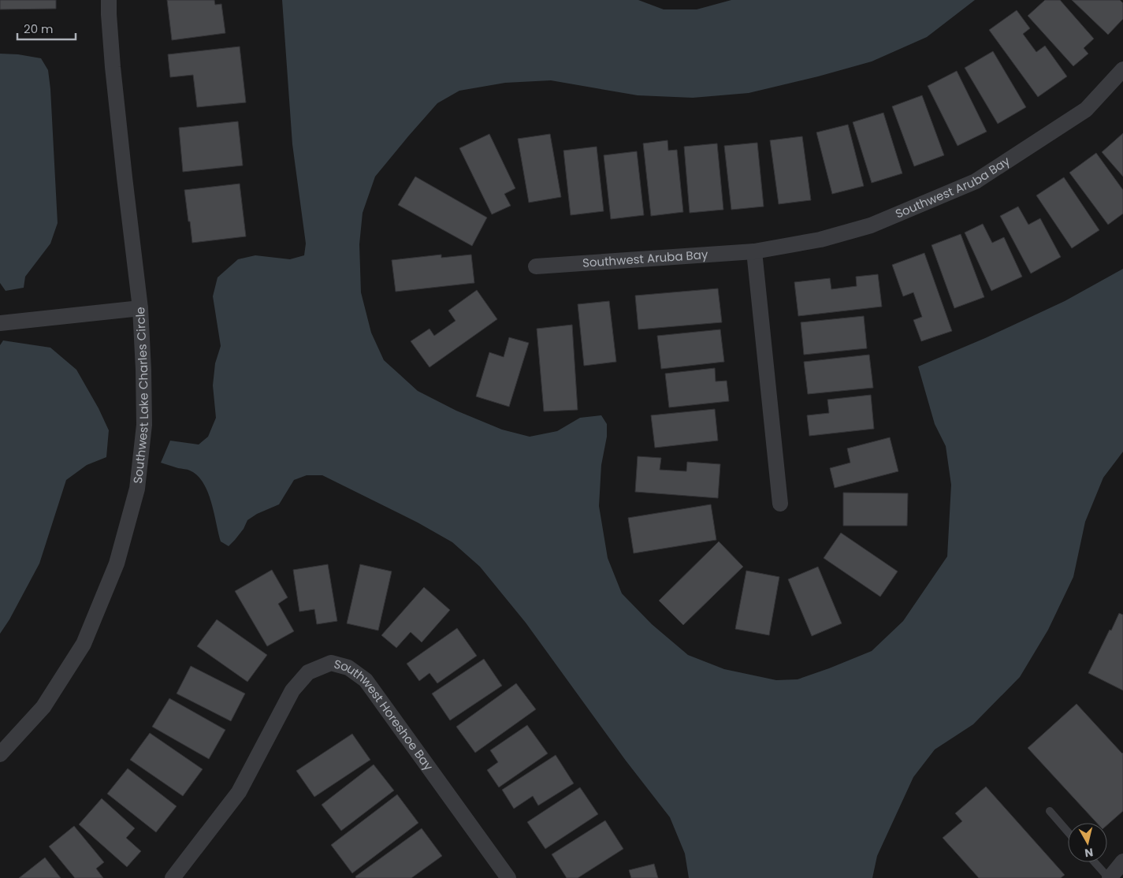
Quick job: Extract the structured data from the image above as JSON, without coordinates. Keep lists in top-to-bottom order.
{
  "streets": {
    "street": ["Southwest Aruba Bay", "Southwest Lake Charles Circle", "Southwest Horeshoe Bay"]
  },
  "scale_bar": "20 m",
  "north": "bottom"
}
